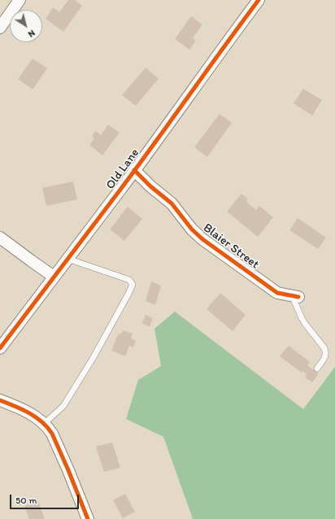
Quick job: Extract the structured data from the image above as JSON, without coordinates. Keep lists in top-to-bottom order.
{
  "streets": {
    "street": ["Old Lane", "Blaier Street"]
  },
  "crossings": [
    ["Old Lane", "Blaier Street"]
  ],
  "scale_bar": "50 m",
  "north": "bottom right"
}
